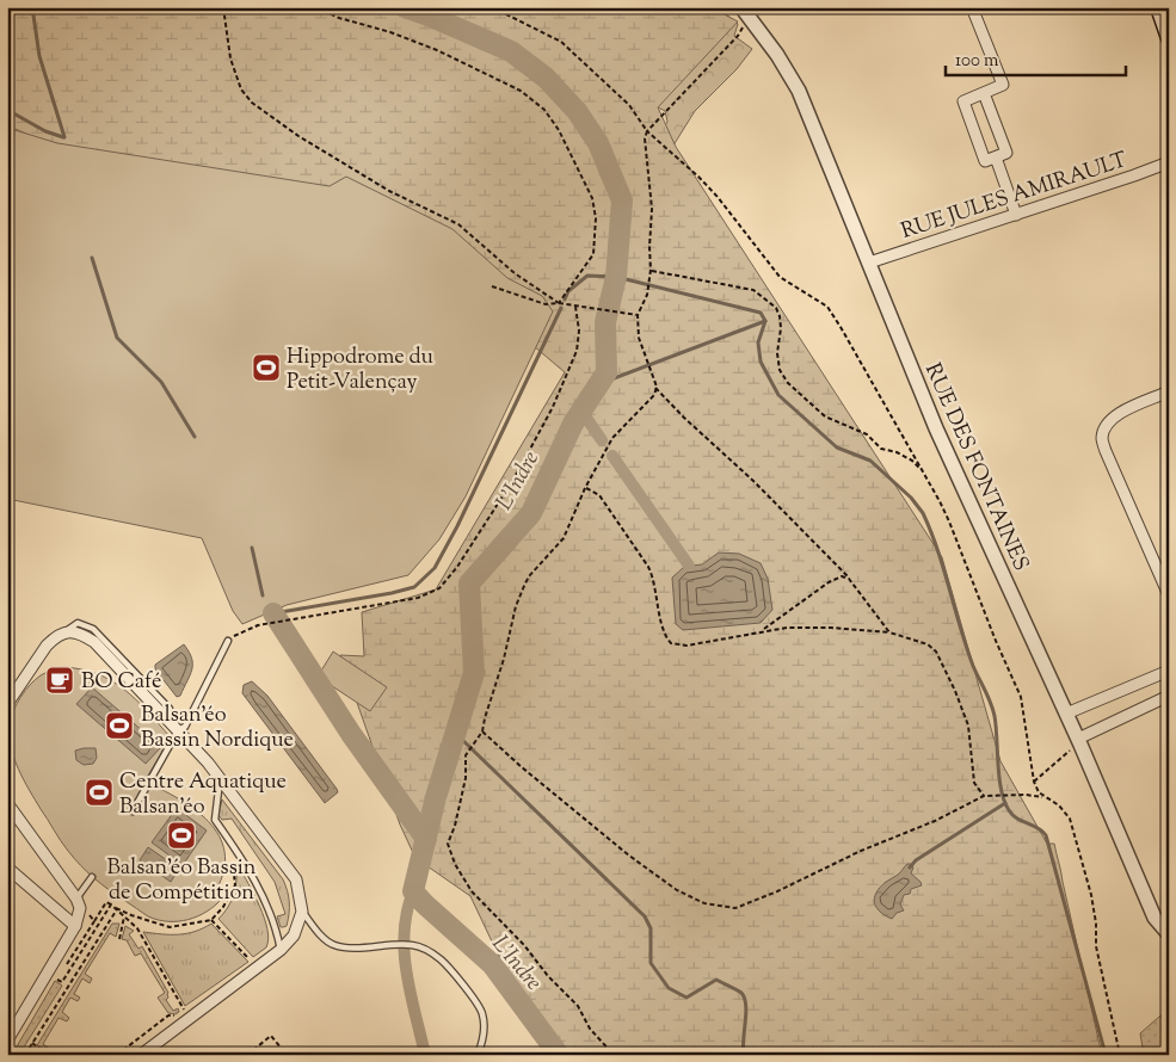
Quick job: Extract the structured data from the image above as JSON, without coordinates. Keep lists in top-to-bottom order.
{
  "streets": {
    "street": ["RUE JULES AMIRAULT", "RUE DES FONTAINES"]
  },
  "crossings": [
    ["RUE JULES AMIRAULT", "RUE DES FONTAINES"]
  ],
  "water": ["L'Indre"],
  "places": {
    "sports": [
      "Hippodrome du Petit-Valençay",
      "Balsan'éo Bassin Nordique",
      "Centre Aquatique Balsan'éo",
      "Balsan'éo Bassin de Compétition"
    ],
    "cafe": ["BO Café"]
  },
  "scale_bar": "100 m"
}
